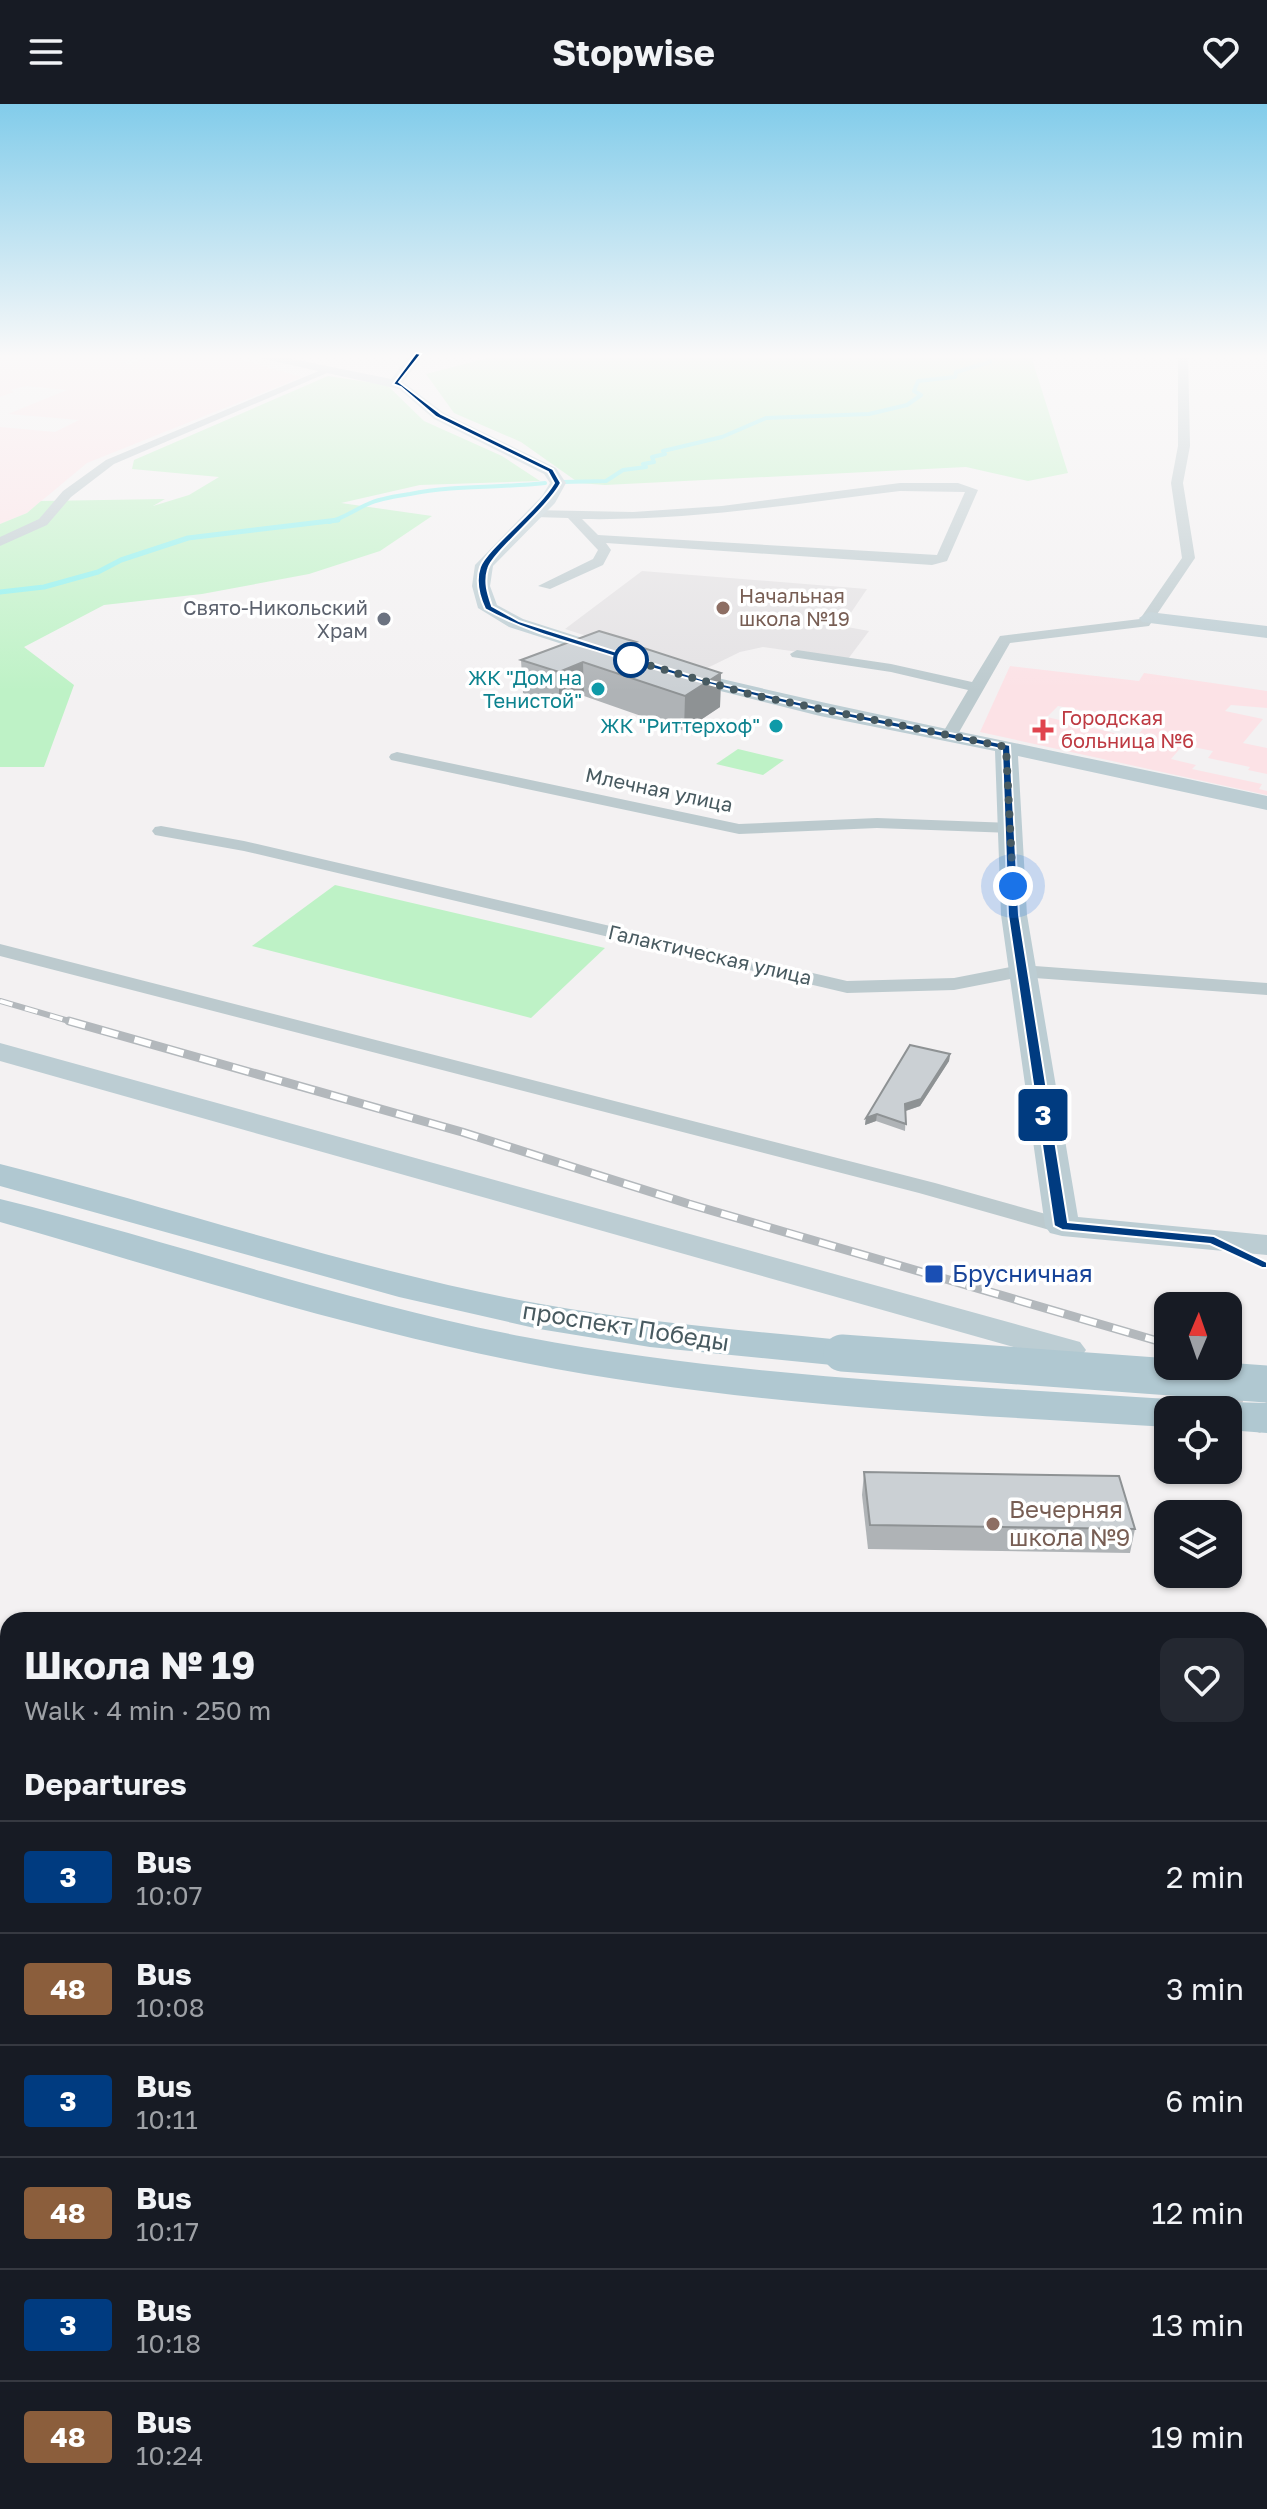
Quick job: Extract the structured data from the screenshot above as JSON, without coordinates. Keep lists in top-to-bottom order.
{
  "streets": {
    "main road": ["проспект Победы"],
    "street": ["Млечная улица", "Галактическая улица"]
  },
  "places": {
    "other": [
      "Начальная школа №19",
      "Свято-Никольский Храм",
      "ЖК \"Дом на Тенистой\"",
      "ЖК \"Риттерхоф\"",
      "Вечерняя школа №9"
    ],
    "health": ["Городская больница №6"],
    "transit": ["Брусничная"]
  },
  "lines": ["bus line 3"],
  "north": "top",
  "page": {
    "header": "Stopwise",
    "on_map": "3",
    "heading": [
      ["Школа № 19", "Walk · 4 min · 250 m"],
      "Departures"
    ],
    "list": [
      {
        "mark": "3",
        "name": "Bus",
        "note": "10:07",
        "value": "2 min"
      },
      {
        "mark": "48",
        "name": "Bus",
        "note": "10:08",
        "value": "3 min"
      },
      {
        "mark": "3",
        "name": "Bus",
        "note": "10:11",
        "value": "6 min"
      },
      {
        "mark": "48",
        "name": "Bus",
        "note": "10:17",
        "value": "12 min"
      },
      {
        "mark": "3",
        "name": "Bus",
        "note": "10:18",
        "value": "13 min"
      },
      {
        "mark": "48",
        "name": "Bus",
        "note": "10:24",
        "value": "19 min"
      }
    ]
  }
}
